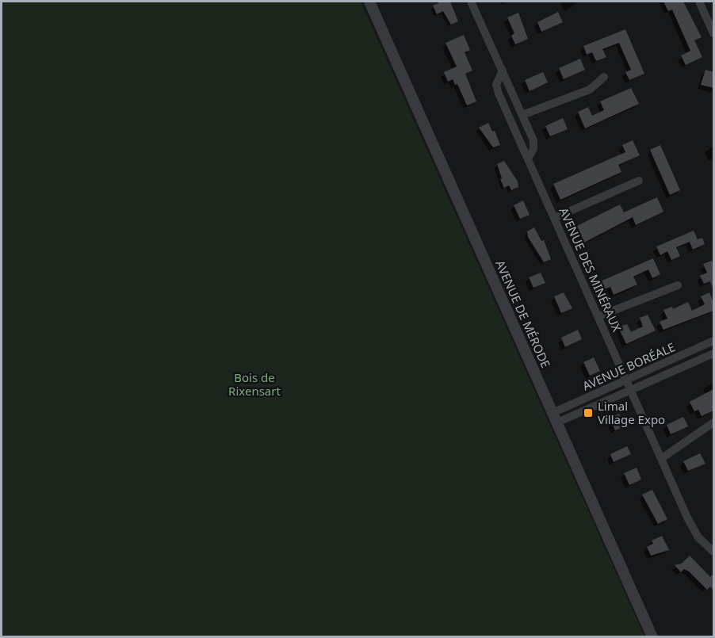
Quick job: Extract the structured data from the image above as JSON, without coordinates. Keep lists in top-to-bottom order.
{
  "streets": {
    "street": ["AVENUE DES MINÉRAUX", "AVENUE DE MÉRODE", "AVENUE BORÉALE"]
  },
  "crossings": [
    ["AVENUE DES MINÉRAUX", "AVENUE BORÉALE"],
    ["AVENUE DE MÉRODE", "AVENUE BORÉALE"]
  ],
  "parks": ["Bois de Rixensart"],
  "places": {
    "transit": ["Limal Village Expo"]
  }
}
